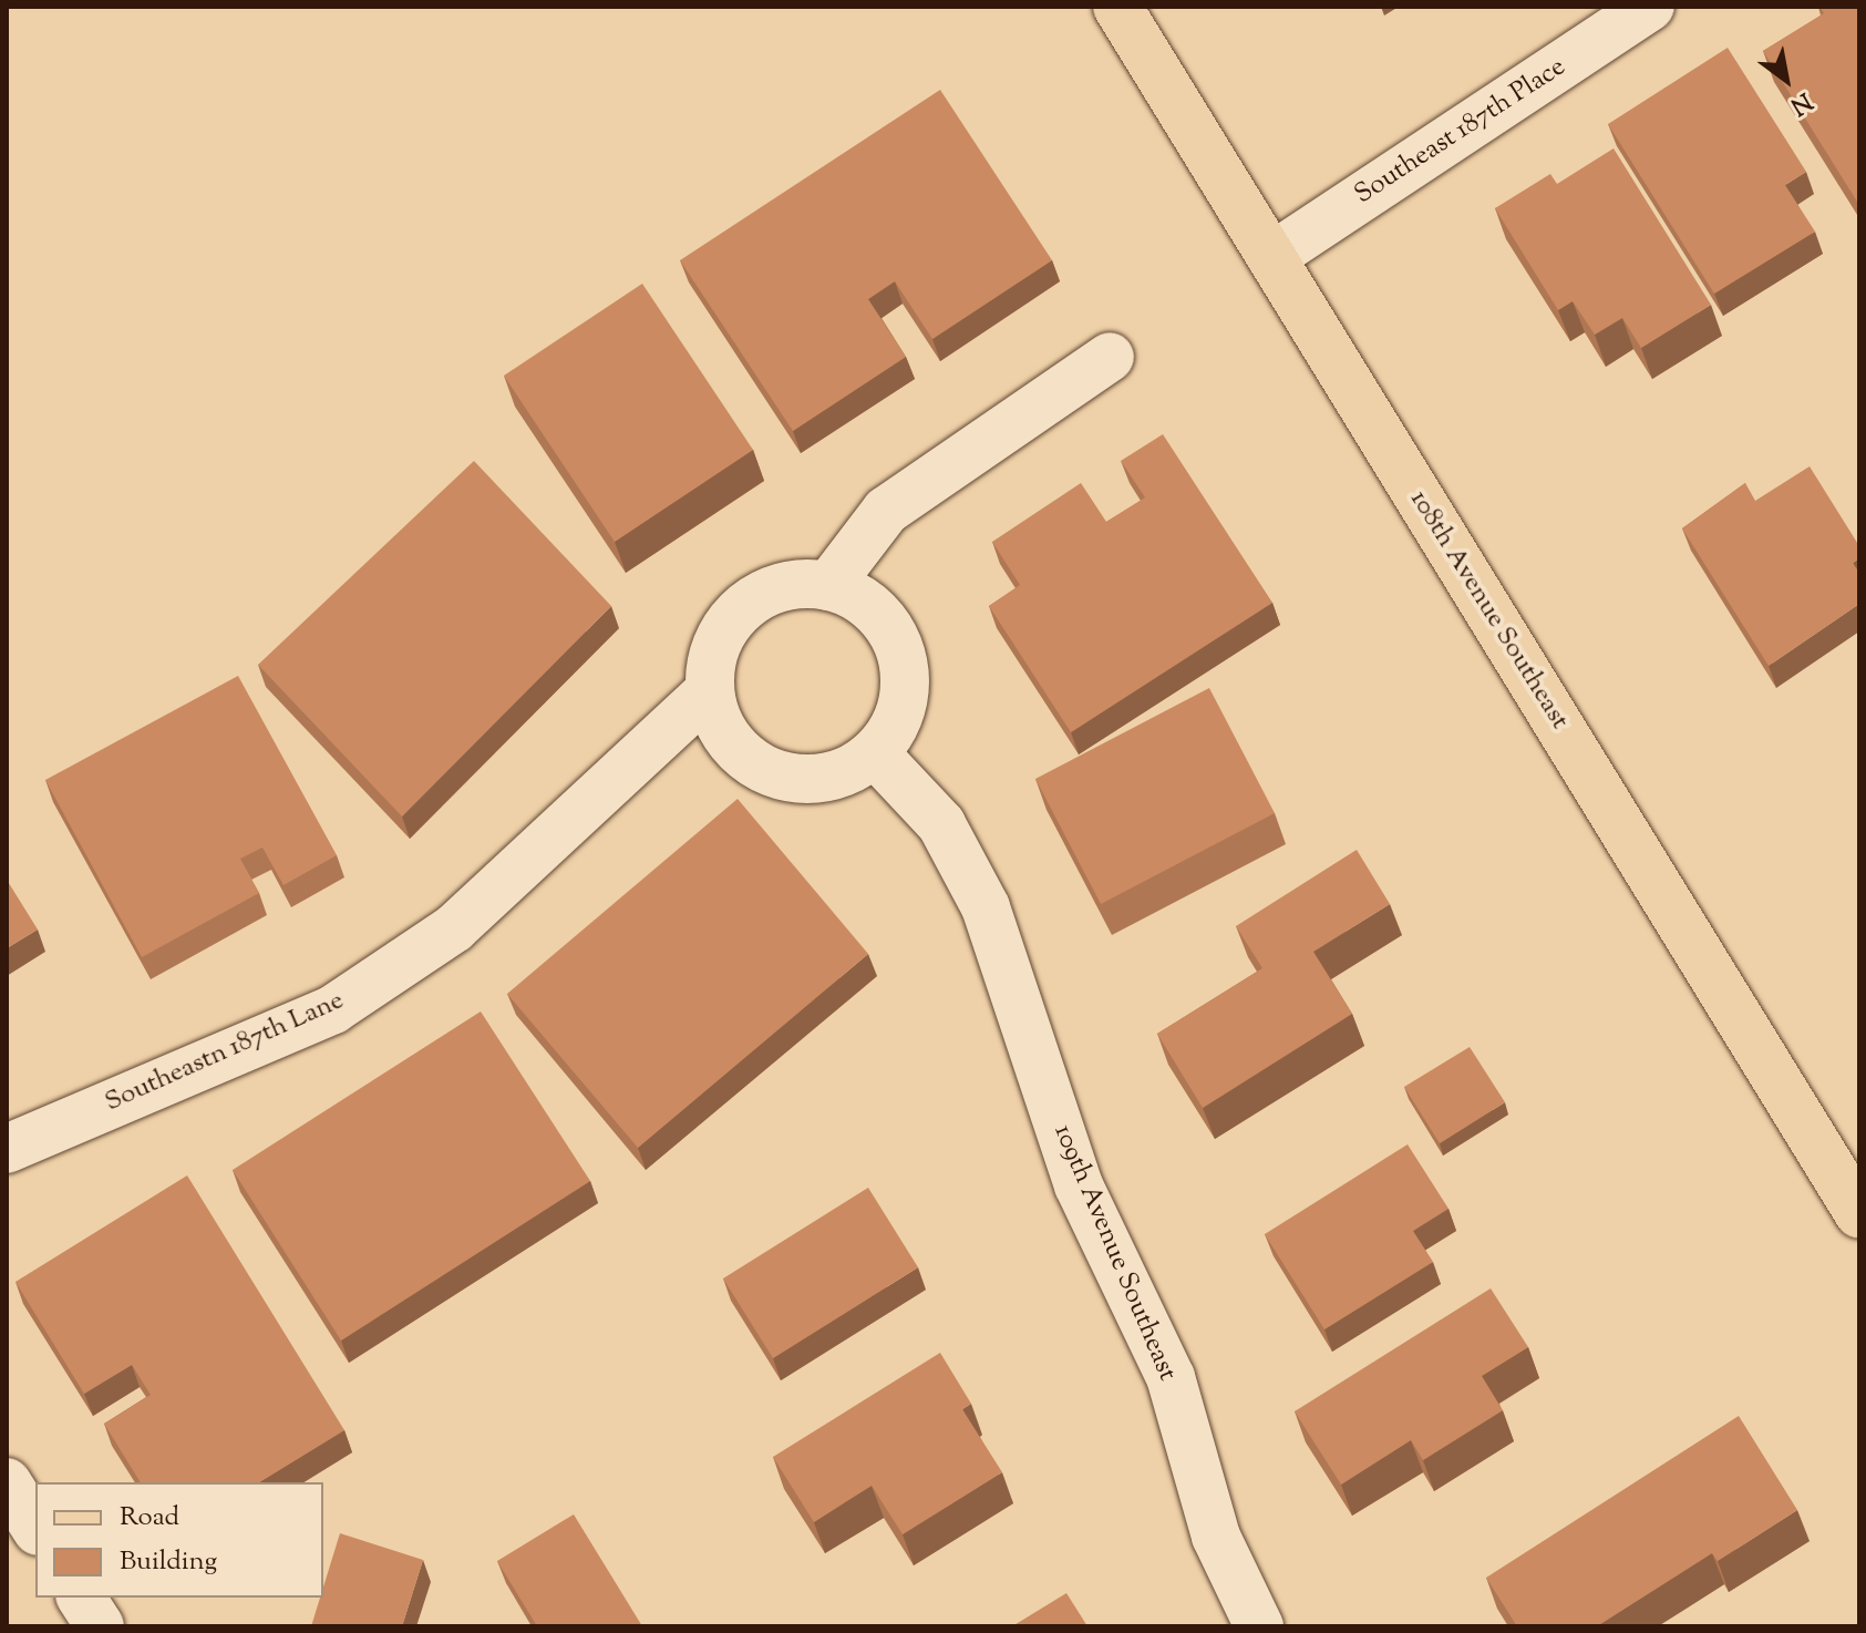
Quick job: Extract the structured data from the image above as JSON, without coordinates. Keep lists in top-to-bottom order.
{
  "streets": {
    "main road": ["108th Avenue Southeast"],
    "street": ["Southeast 187th Place", "Southeastn 187th Lane", "109th Avenue Southeast"]
  },
  "crossings": [
    ["Southeast 187th Place", "108th Avenue Southeast"],
    ["Southeastn 187th Lane", "109th Avenue Southeast"]
  ],
  "legend": ["Road", "Building"],
  "north": "bottom right"
}
